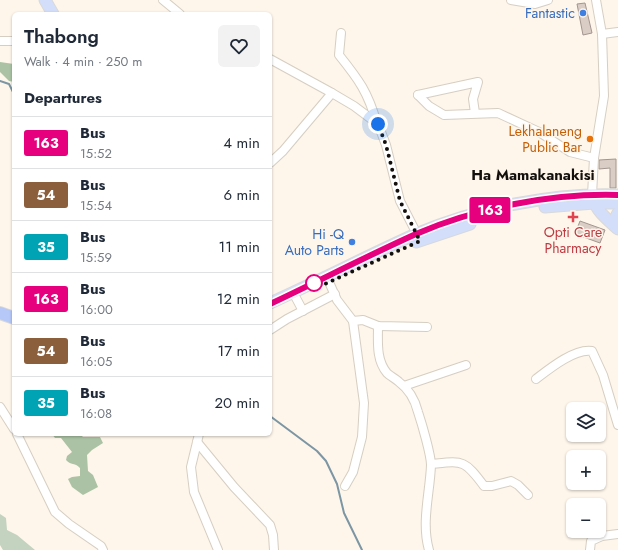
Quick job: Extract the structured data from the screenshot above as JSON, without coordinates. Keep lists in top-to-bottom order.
{
  "districts": ["Ha Mamakanakisi"],
  "places": {
    "other": ["Fantastic", "Lekhalaneng Public Bar", "Hi -Q Auto Parts"],
    "health": ["Opti Care Pharmacy"]
  },
  "lines": ["bus line 163"],
  "page": {
    "on_map": "163",
    "heading": [
      ["Thabong", "Walk · 4 min · 250 m"],
      "Departures"
    ],
    "list": [
      {
        "mark": "163",
        "name": "Bus",
        "note": "15:52",
        "value": "4 min"
      },
      {
        "mark": "54",
        "name": "Bus",
        "note": "15:54",
        "value": "6 min"
      },
      {
        "mark": "35",
        "name": "Bus",
        "note": "15:59",
        "value": "11 min"
      },
      {
        "mark": "163",
        "name": "Bus",
        "note": "16:00",
        "value": "12 min"
      },
      {
        "mark": "54",
        "name": "Bus",
        "note": "16:05",
        "value": "17 min"
      },
      {
        "mark": "35",
        "name": "Bus",
        "note": "16:08",
        "value": "20 min"
      }
    ],
    "map_buttons": ["+", "−"]
  }
}
